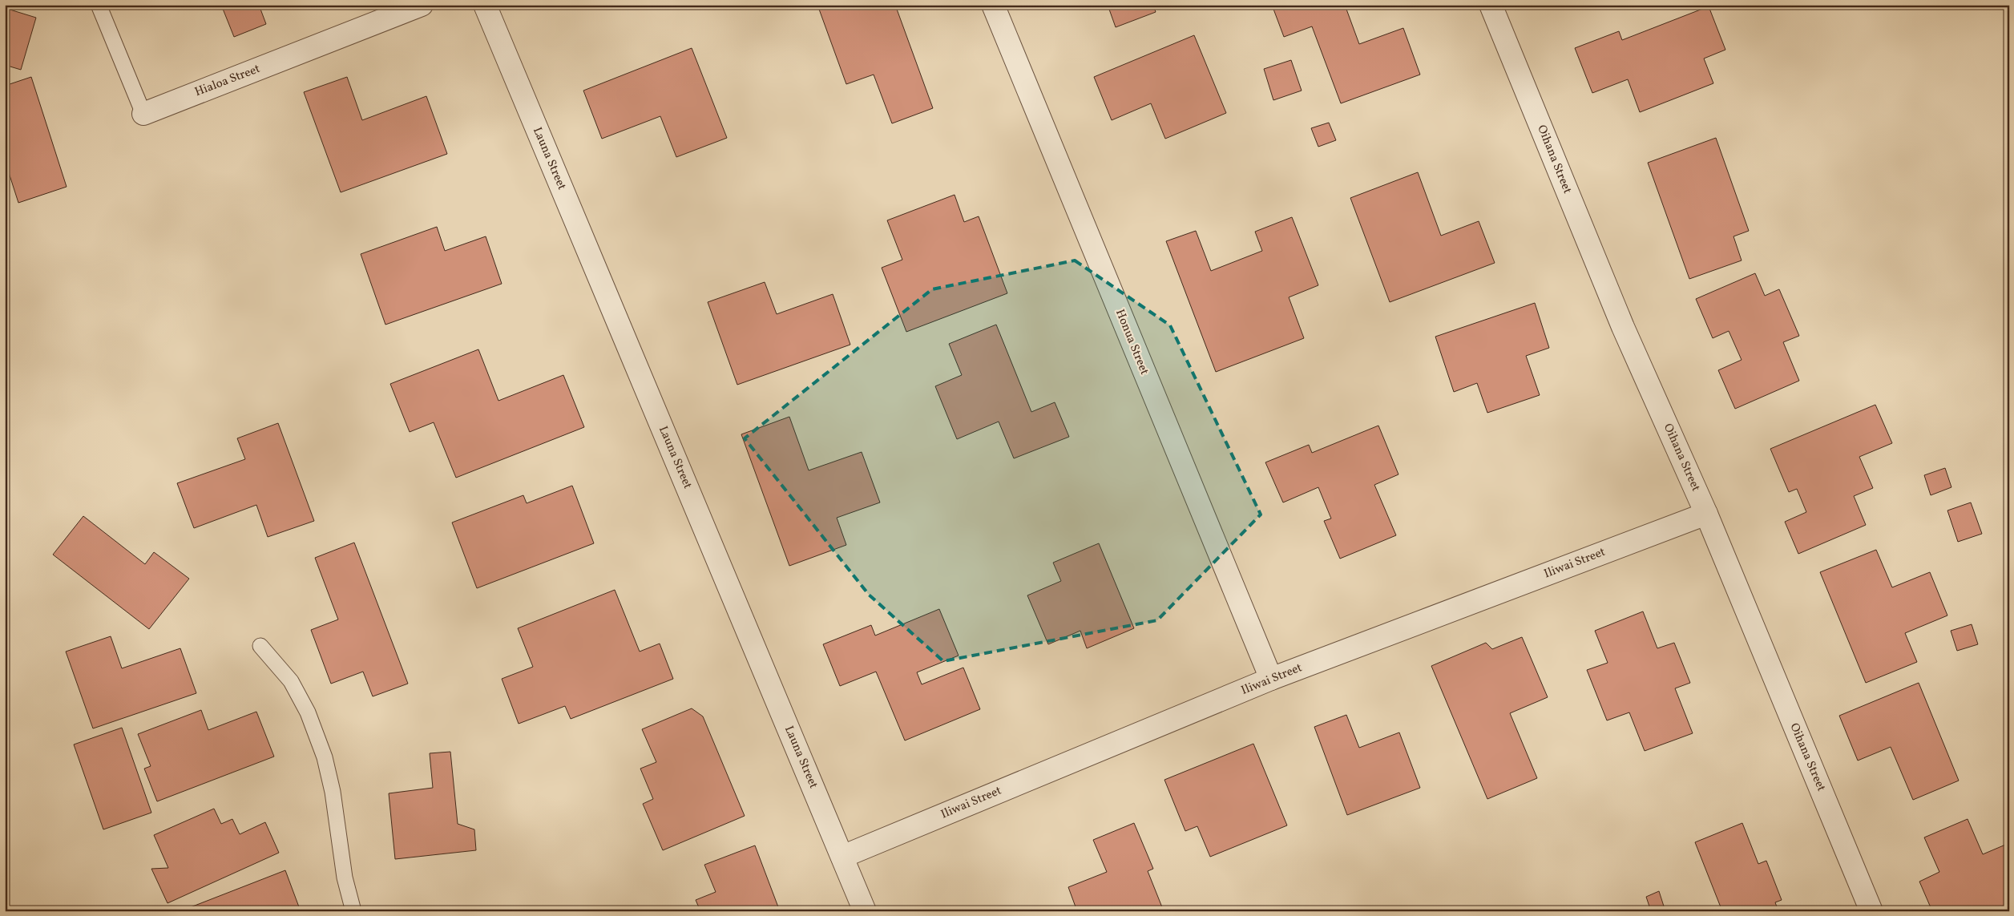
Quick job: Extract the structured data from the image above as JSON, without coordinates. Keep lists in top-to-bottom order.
{
  "streets": {
    "street": [
      "Hialoa Street",
      "Launa Street",
      "Oihana Street",
      "Honua Street",
      "Iliwai Street"
    ]
  },
  "crossings": [
    ["Launa Street", "Iliwai Street"],
    ["Oihana Street", "Iliwai Street"],
    ["Honua Street", "Iliwai Street"]
  ]
}
